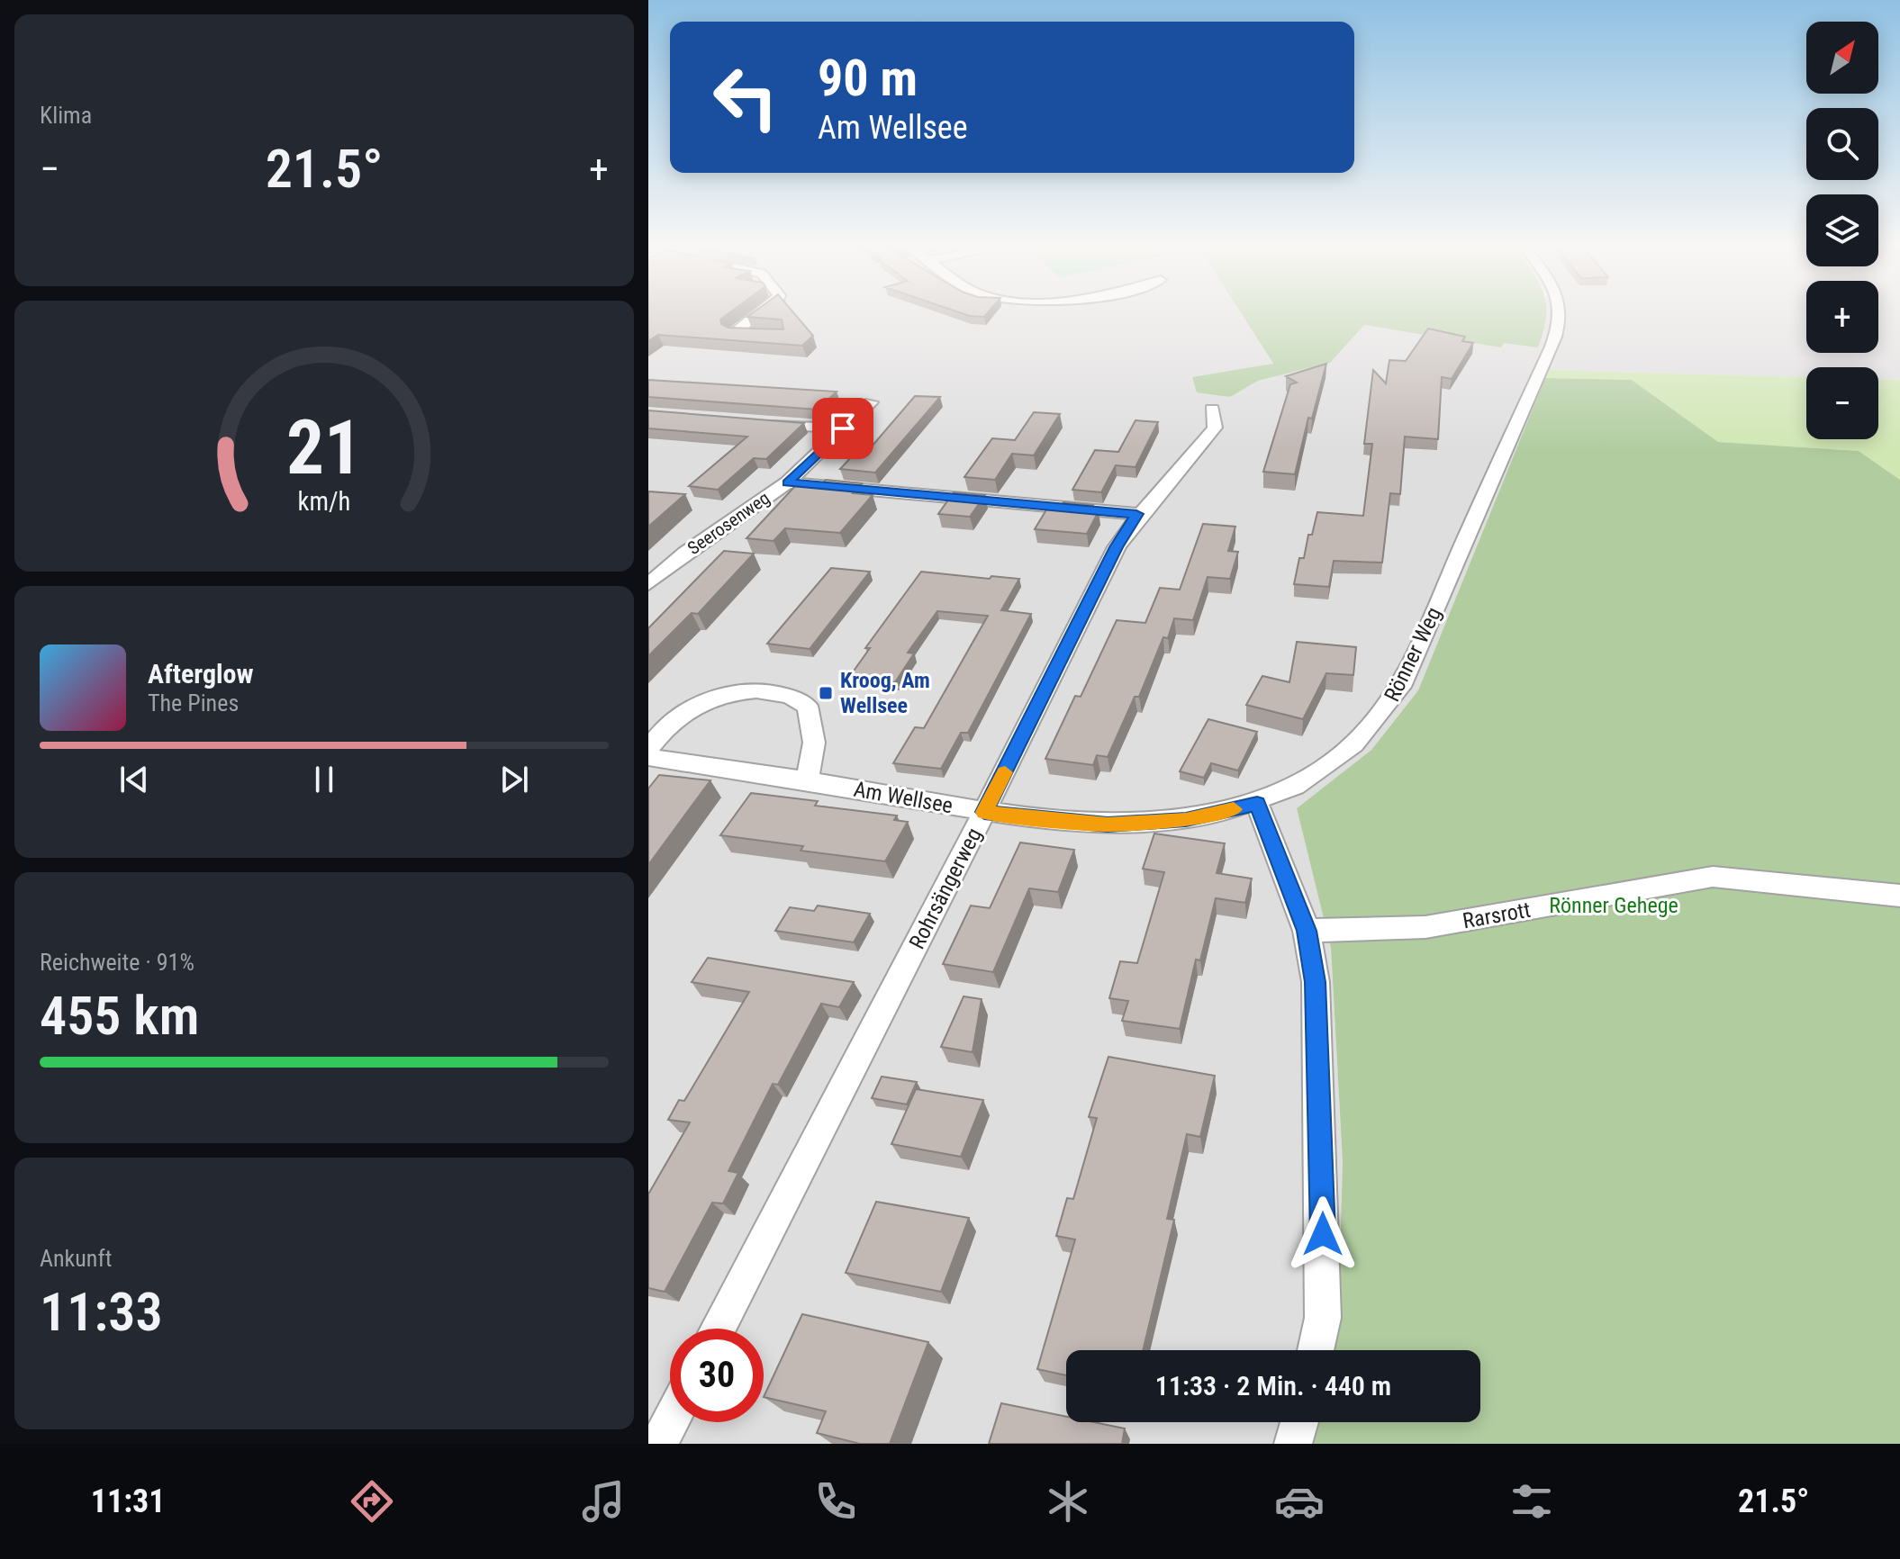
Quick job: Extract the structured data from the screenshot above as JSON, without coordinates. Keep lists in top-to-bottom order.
{
  "streets": {
    "street": [
      "Seerosenweg",
      "Rönner Weg",
      "Am Wellsee",
      "Rohrsängerweg",
      "Rarsrott"
    ]
  },
  "crossings": [
    ["Rönner Weg", "Am Wellsee"],
    ["Am Wellsee", "Rohrsängerweg"]
  ],
  "parks": ["Rönner Gehege"],
  "places": {
    "transit": ["Kroog, Am Wellsee"]
  },
  "north": "top right",
  "page": {
    "tile": [
      "Klima",
      ["Reichweite · 91%", "455 km"],
      ["Ankunft", "11:33"]
    ],
    "map_buttons": ["+", "−"],
    "turn": ["90 m", "Am Wellsee"],
    "heat": ["−", "21.5°", "+"],
    "song": ["Afterglow", "The Pines"],
    "limit": "30",
    "trip": "11:33 · 2 Min. · 440 m",
    "tabs": ["11:31", "21.5°"],
    "gauge": ["21", "km/h"]
  }
}
